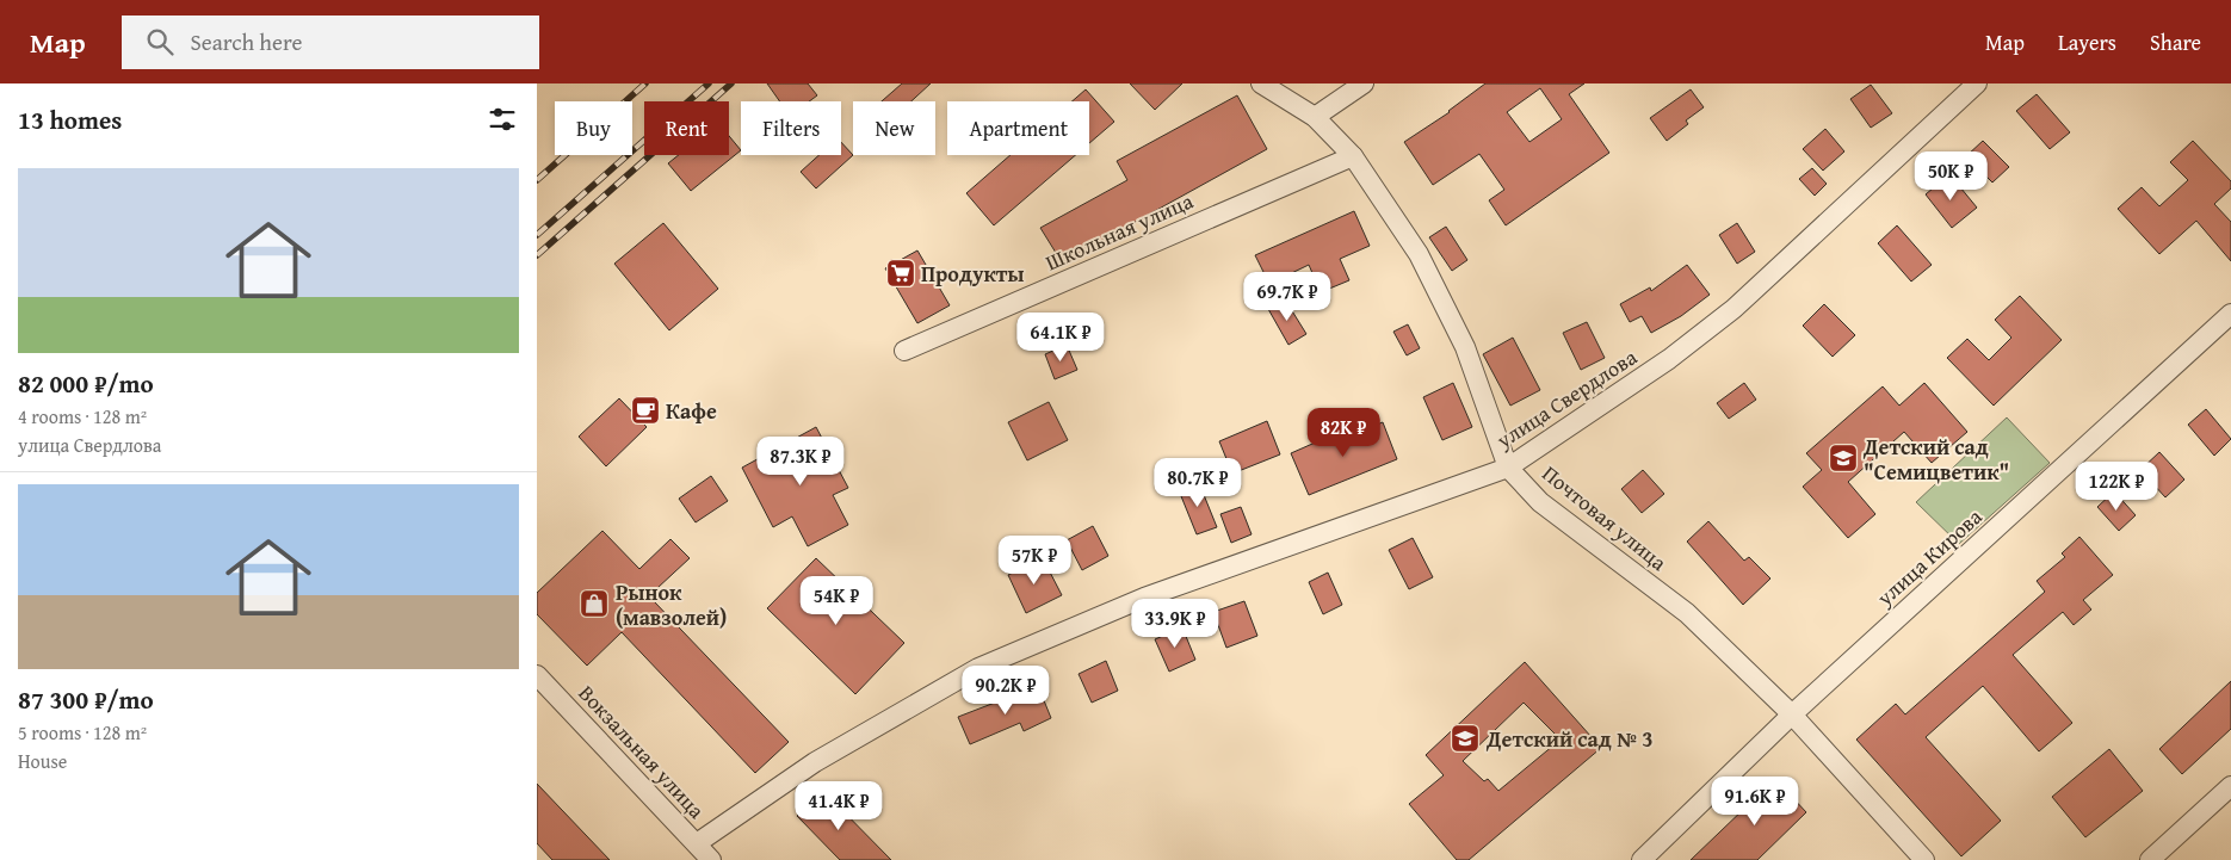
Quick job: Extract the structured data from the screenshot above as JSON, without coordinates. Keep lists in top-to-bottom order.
{
  "streets": {
    "street": [
      "Школьная улица",
      "улица Свердлова",
      "Почтовая улица",
      "улица Кирова",
      "Вокзальная улица"
    ]
  },
  "crossings": [
    ["Школьная улица", "Почтовая улица"],
    ["улица Свердлова", "Почтовая улица"],
    ["улица Свердлова", "Вокзальная улица"],
    ["Почтовая улица", "улица Кирова"]
  ],
  "places": {
    "supermarket": ["Продукты"],
    "cafe": ["Кафе"],
    "school or university": ["Детский сад \"Семицветик\"", "Детский сад № 3"],
    "shop": ["Рынок (мавзолей)"]
  },
  "page": {
    "header": "Map",
    "search": "Search here",
    "nav": ["Map", "Layers", "Share"],
    "heading": "13 homes",
    "chip": [
      "Buy",
      "Rent",
      "Filters",
      "New",
      "Apartment"
    ],
    "price": [
      "50K ₽",
      "69.7K ₽",
      "64.1K ₽",
      "82K ₽",
      "87.3K ₽",
      "80.7K ₽",
      "122K ₽",
      "57K ₽",
      "54K ₽",
      "33.9K ₽",
      "90.2K ₽",
      "91.6K ₽",
      "41.4K ₽"
    ],
    "list": [
      {
        "name": "82 000 ₽/mo",
        "note": "4 rooms · 128 m² · улица Свердлова"
      },
      {
        "name": "87 300 ₽/mo",
        "note": "5 rooms · 128 m² · House"
      }
    ]
  }
}
